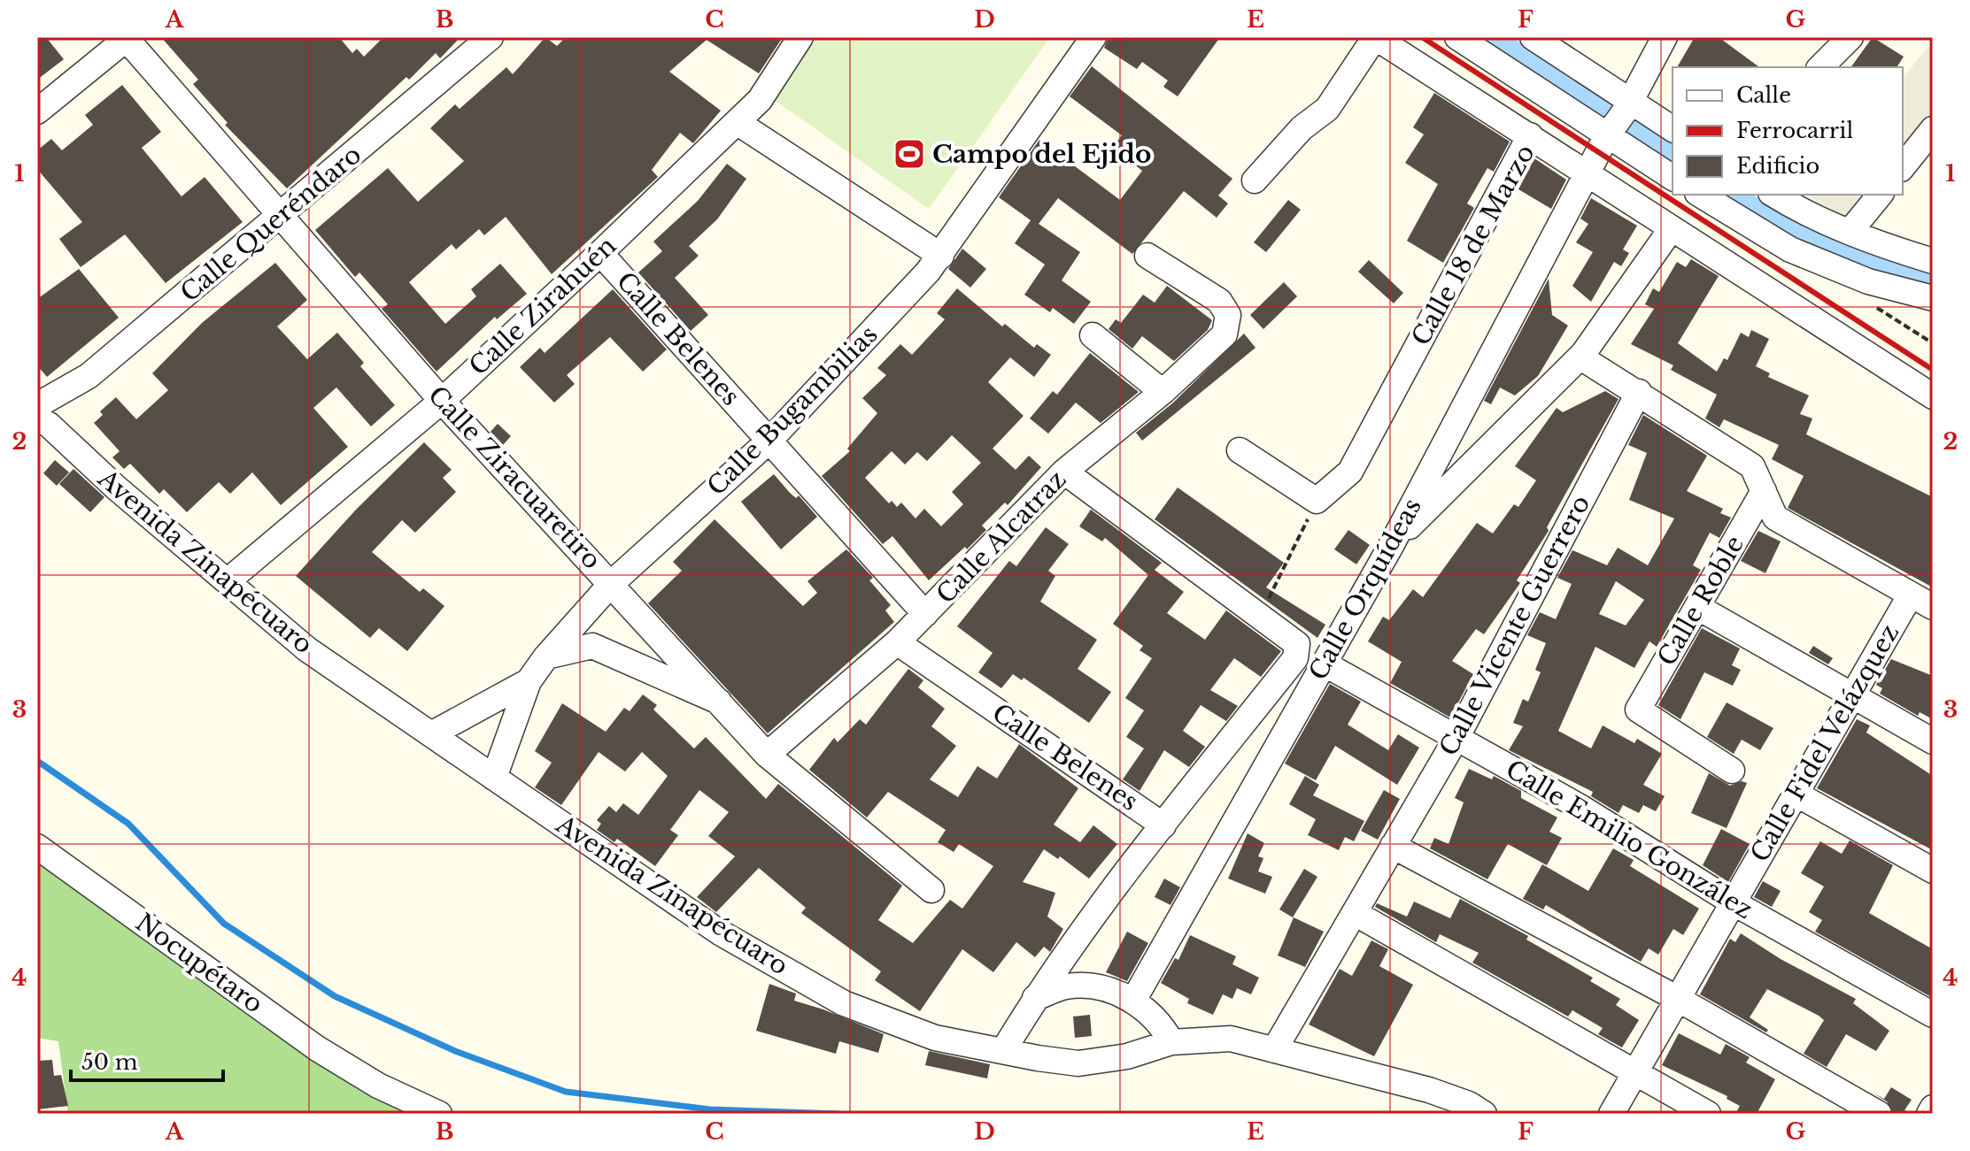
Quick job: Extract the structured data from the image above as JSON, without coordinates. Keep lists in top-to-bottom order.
{
  "streets": {
    "street": [
      "Calle Queréndaro",
      "Calle 18 de Marzo",
      "Calle Zirahuén",
      "Calle Belenes",
      "Calle Bugambilias",
      "Calle Ziracuaretiro",
      "Calle Alcatraz",
      "Avenida Zinapécuaro",
      "Calle Orquídeas",
      "Calle Roble",
      "Calle Vicente Guerrero",
      "Calle Fidel Velázquez",
      "Calle Emilio González",
      "Nocupétaro"
    ]
  },
  "crossings": [
    ["Calle Queréndaro", "Calle Ziracuaretiro"],
    ["Calle Queréndaro", "Avenida Zinapécuaro"],
    ["Calle 18 de Marzo", "Calle Orquídeas"],
    ["Calle Zirahuén", "Calle Belenes"],
    ["Calle Zirahuén", "Calle Ziracuaretiro"],
    ["Calle Zirahuén", "Avenida Zinapécuaro"],
    ["Calle Belenes", "Calle Bugambilias"],
    ["Calle Belenes", "Calle Alcatraz"],
    ["Calle Bugambilias", "Calle Ziracuaretiro"],
    ["Calle Bugambilias", "Avenida Zinapécuaro"],
    ["Calle Ziracuaretiro", "Calle Alcatraz"],
    ["Avenida Zinapécuaro", "Calle Vicente Guerrero"],
    ["Calle Orquídeas", "Calle Emilio González"],
    ["Calle Vicente Guerrero", "Calle Emilio González"],
    ["Calle Fidel Velázquez", "Calle Emilio González"]
  ],
  "places": {
    "sports": ["Campo del Ejido"]
  },
  "legend": ["Calle", "Ferrocarril", "Edificio"],
  "scale_bar": "50 m",
  "grid": {
    "columns": [
      "A",
      "B",
      "C",
      "D",
      "E",
      "F",
      "G"
    ],
    "rows": [
      "1",
      "2",
      "3",
      "4"
    ]
  }
}
